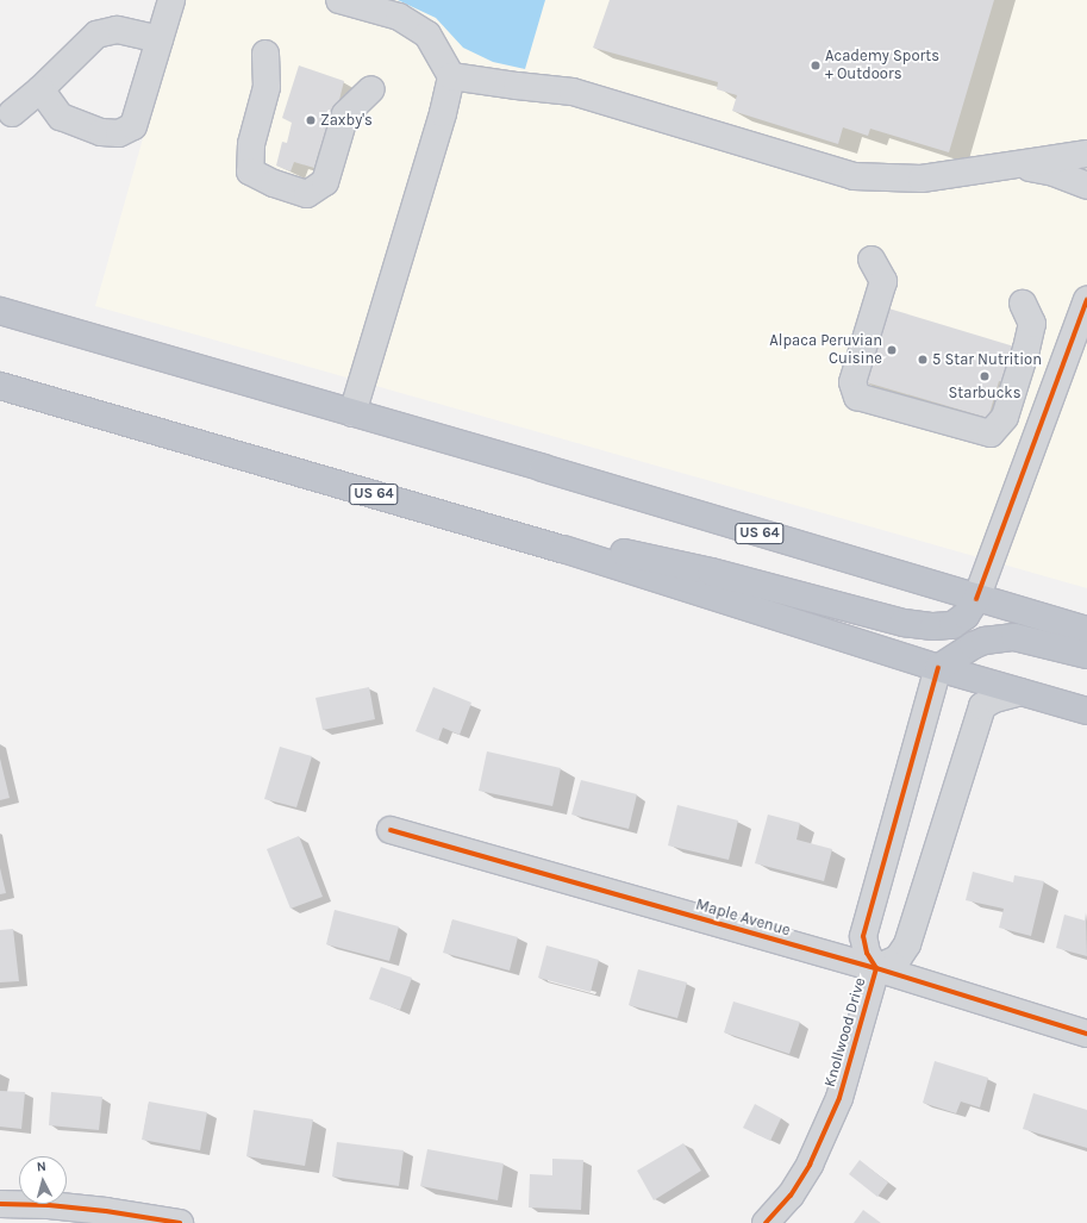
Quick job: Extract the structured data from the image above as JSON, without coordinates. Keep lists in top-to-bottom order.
{
  "streets": {
    "highway": ["US 64"],
    "street": ["Maple Avenue", "Knollwood Drive"]
  },
  "crossings": [
    ["US 64", "Knollwood Drive"],
    ["Maple Avenue", "Knollwood Drive"]
  ],
  "places": [
    "Academy Sports + Outdoors",
    "Zaxby's",
    "Alpaca Peruvian Cuisine",
    "5 Star Nutrition",
    "Starbucks"
  ],
  "north": "top"
}
